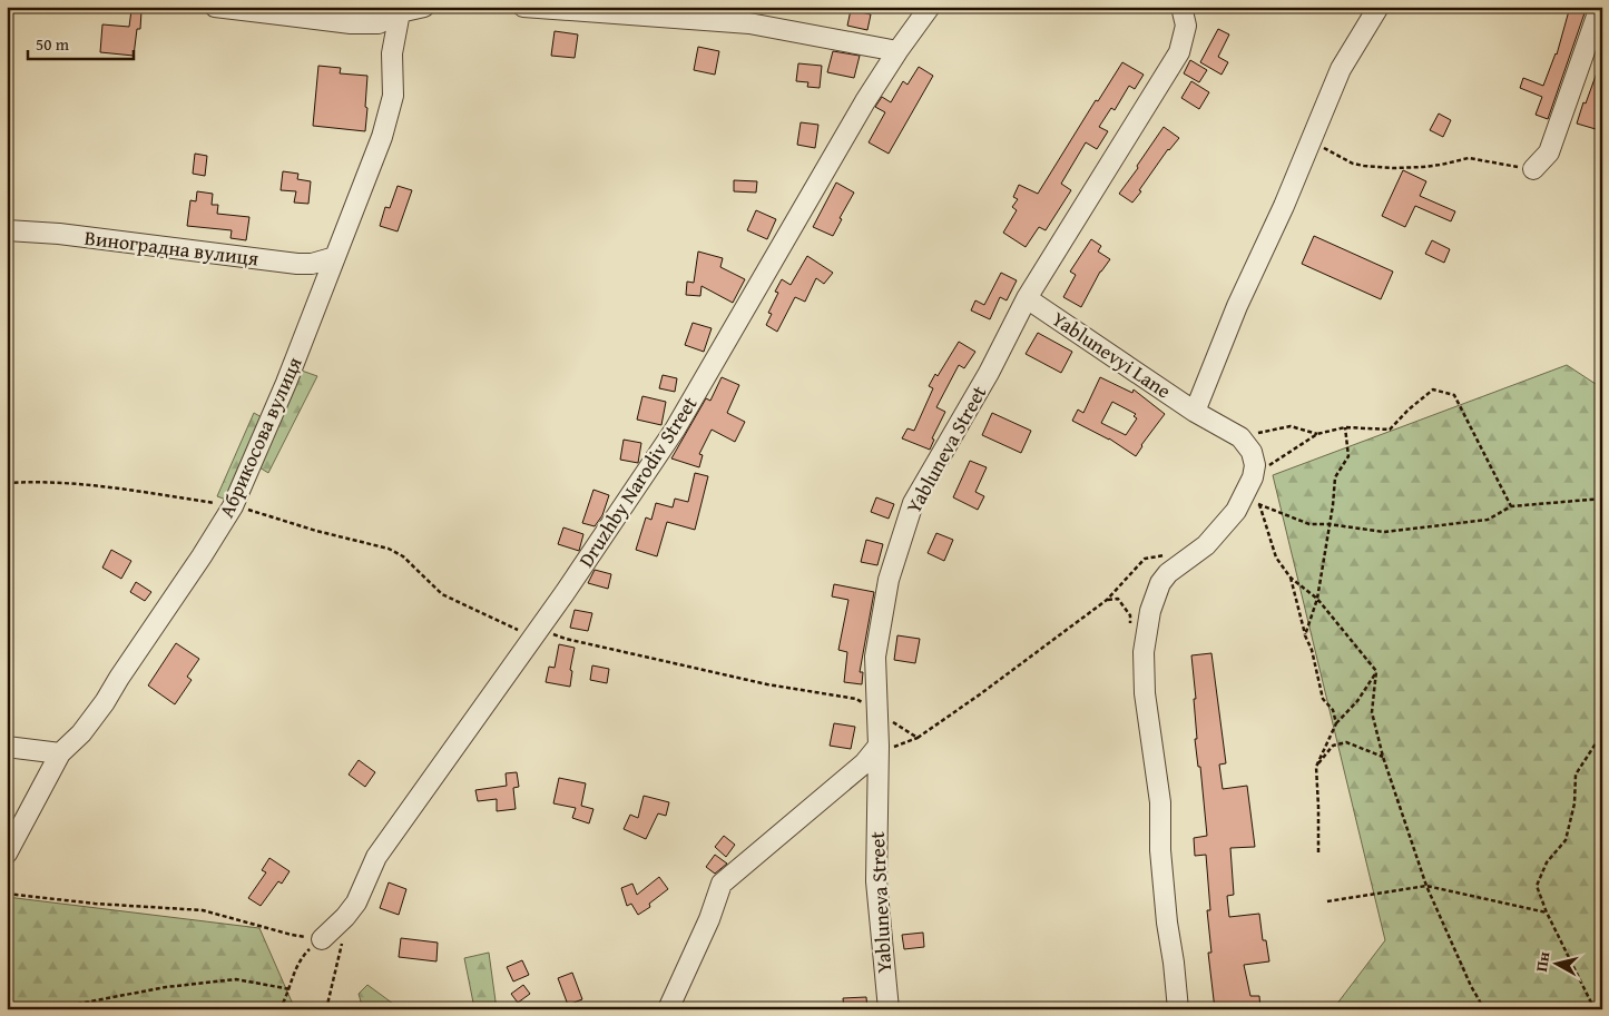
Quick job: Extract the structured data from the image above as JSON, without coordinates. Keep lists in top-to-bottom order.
{
  "streets": {
    "street": [
      "Виноградна вулиця",
      "Yablunevyi Lane",
      "Абрикосова вулиця",
      "Yabluneva Street",
      "Druzhby Narodiv Street"
    ]
  },
  "crossings": [
    ["Виноградна вулиця", "Абрикосова вулиця"],
    ["Yablunevyi Lane", "Yabluneva Street"]
  ],
  "scale_bar": "50 m",
  "north": "left"
}
